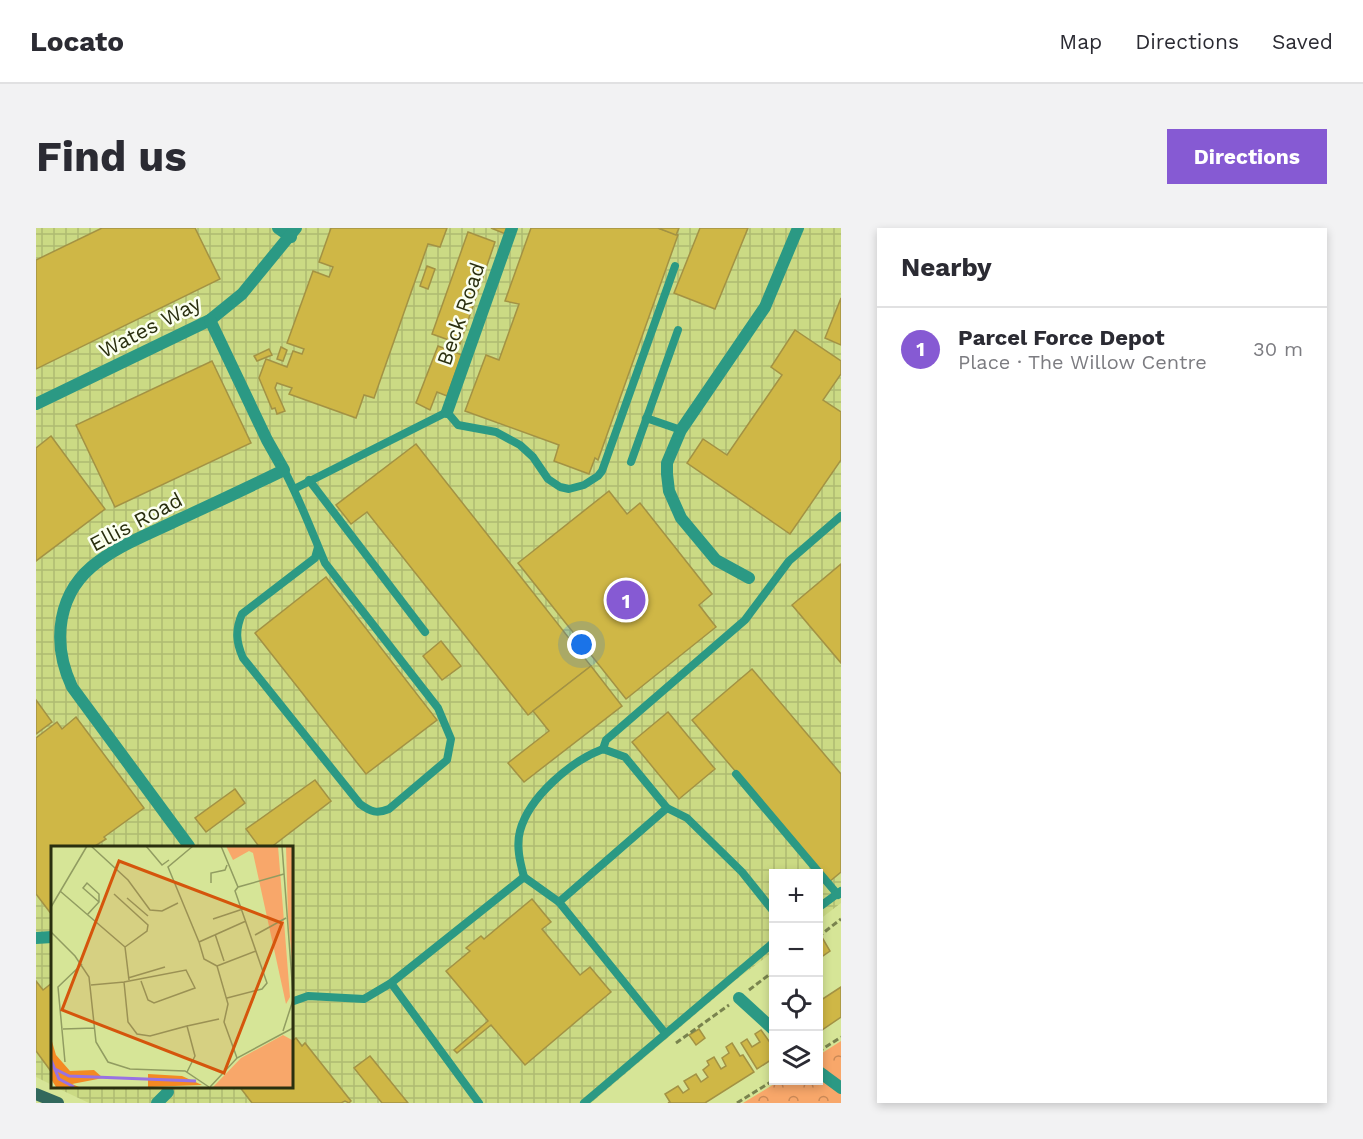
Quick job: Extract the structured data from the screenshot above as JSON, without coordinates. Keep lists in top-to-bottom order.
{
  "streets": {
    "street": ["Beck Road", "Wates Way", "Ellis Road"]
  },
  "page": {
    "header": "Locato",
    "nav": ["Map", "Directions", "Saved"],
    "buttons": "Directions",
    "title": "Find us",
    "heading": "Nearby",
    "list": [
      {
        "mark": "1",
        "name": "Parcel Force Depot",
        "note": "Place · The Willow Centre",
        "value": "30 m"
      }
    ],
    "pins": "1",
    "map_buttons": ["+", "−"]
  }
}
